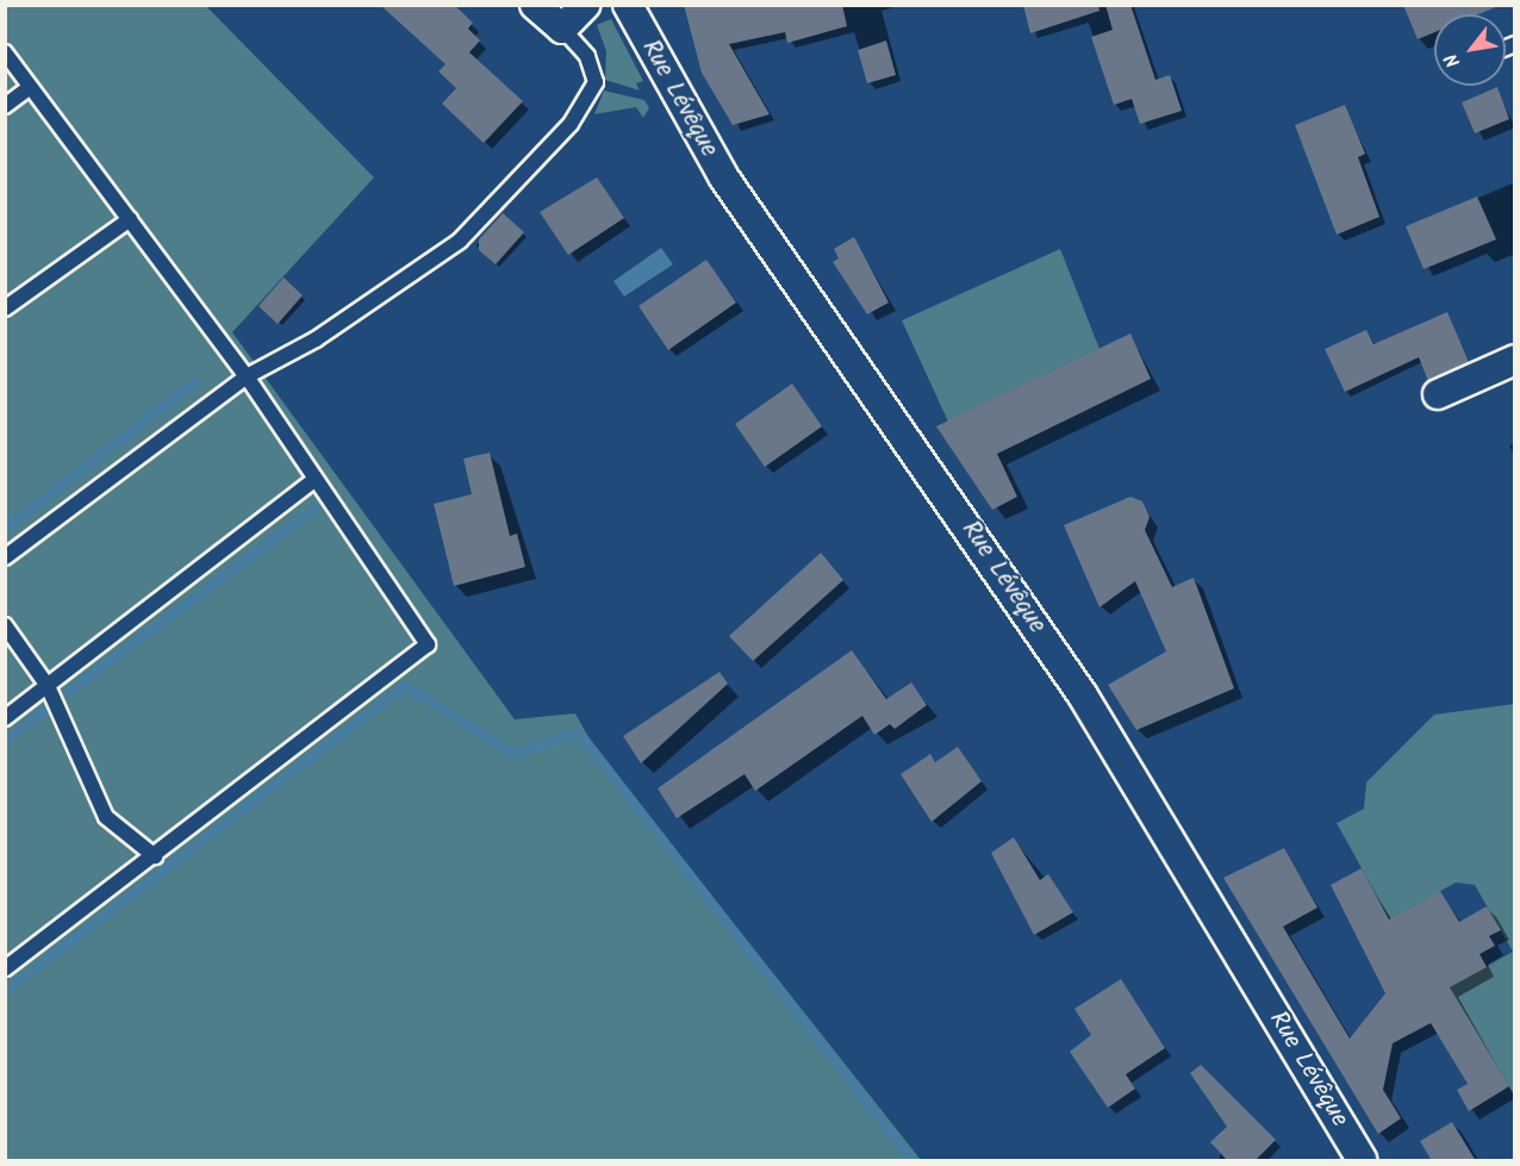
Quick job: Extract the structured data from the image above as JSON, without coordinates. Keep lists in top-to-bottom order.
{
  "streets": {
    "street": ["Rue Lévêque"]
  },
  "north": "bottom left"
}
